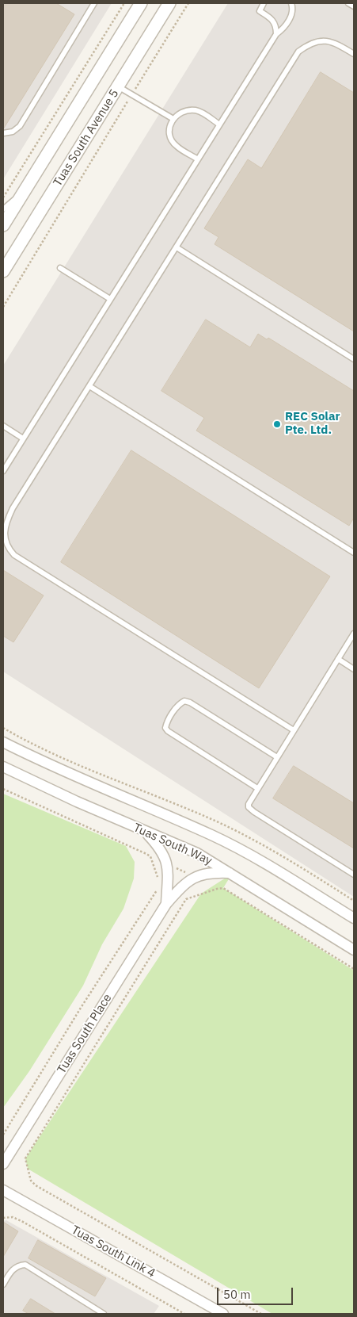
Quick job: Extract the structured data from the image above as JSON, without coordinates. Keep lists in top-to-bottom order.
{
  "streets": {
    "street": [
      "Tuas South Avenue 5",
      "Tuas South Way",
      "Tuas South Place",
      "Tuas South Link 4"
    ]
  },
  "crossings": [
    ["Tuas South Way", "Tuas South Place"]
  ],
  "places": ["REC Solar Pte. Ltd."],
  "scale_bar": "50 m"
}
